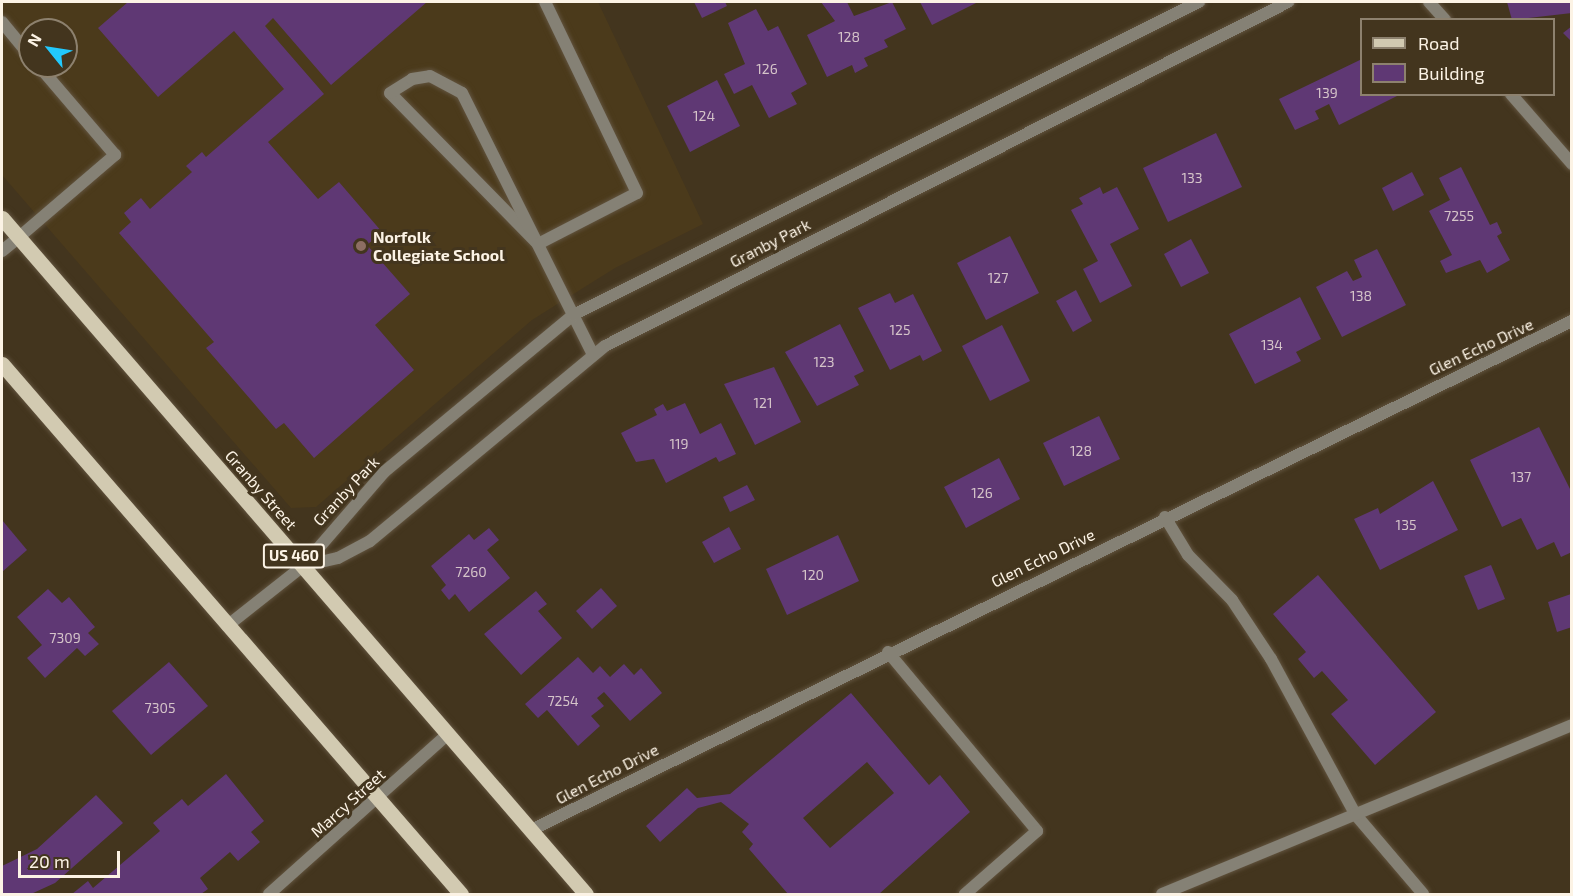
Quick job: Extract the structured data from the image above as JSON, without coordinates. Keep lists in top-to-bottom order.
{
  "streets": {
    "main road": ["Granby Street", "US 460"],
    "street": ["Granby Park", "Glen Echo Drive", "Marcy Street"]
  },
  "crossings": [
    ["Granby Park", "Granby Street"],
    ["Glen Echo Drive", "Granby Street"],
    ["Granby Street", "Marcy Street"]
  ],
  "places": ["Norfolk Collegiate School"],
  "house_numbers": [
    "128",
    "126",
    "139",
    "124",
    "133",
    "7255",
    "127",
    "138",
    "125",
    "134",
    "123",
    "121",
    "119",
    "128",
    "137",
    "126",
    "135",
    "7260",
    "120",
    "7309",
    "7254",
    "7305"
  ],
  "legend": ["Road", "Building"],
  "scale_bar": "20 m",
  "north": "top left"
}
